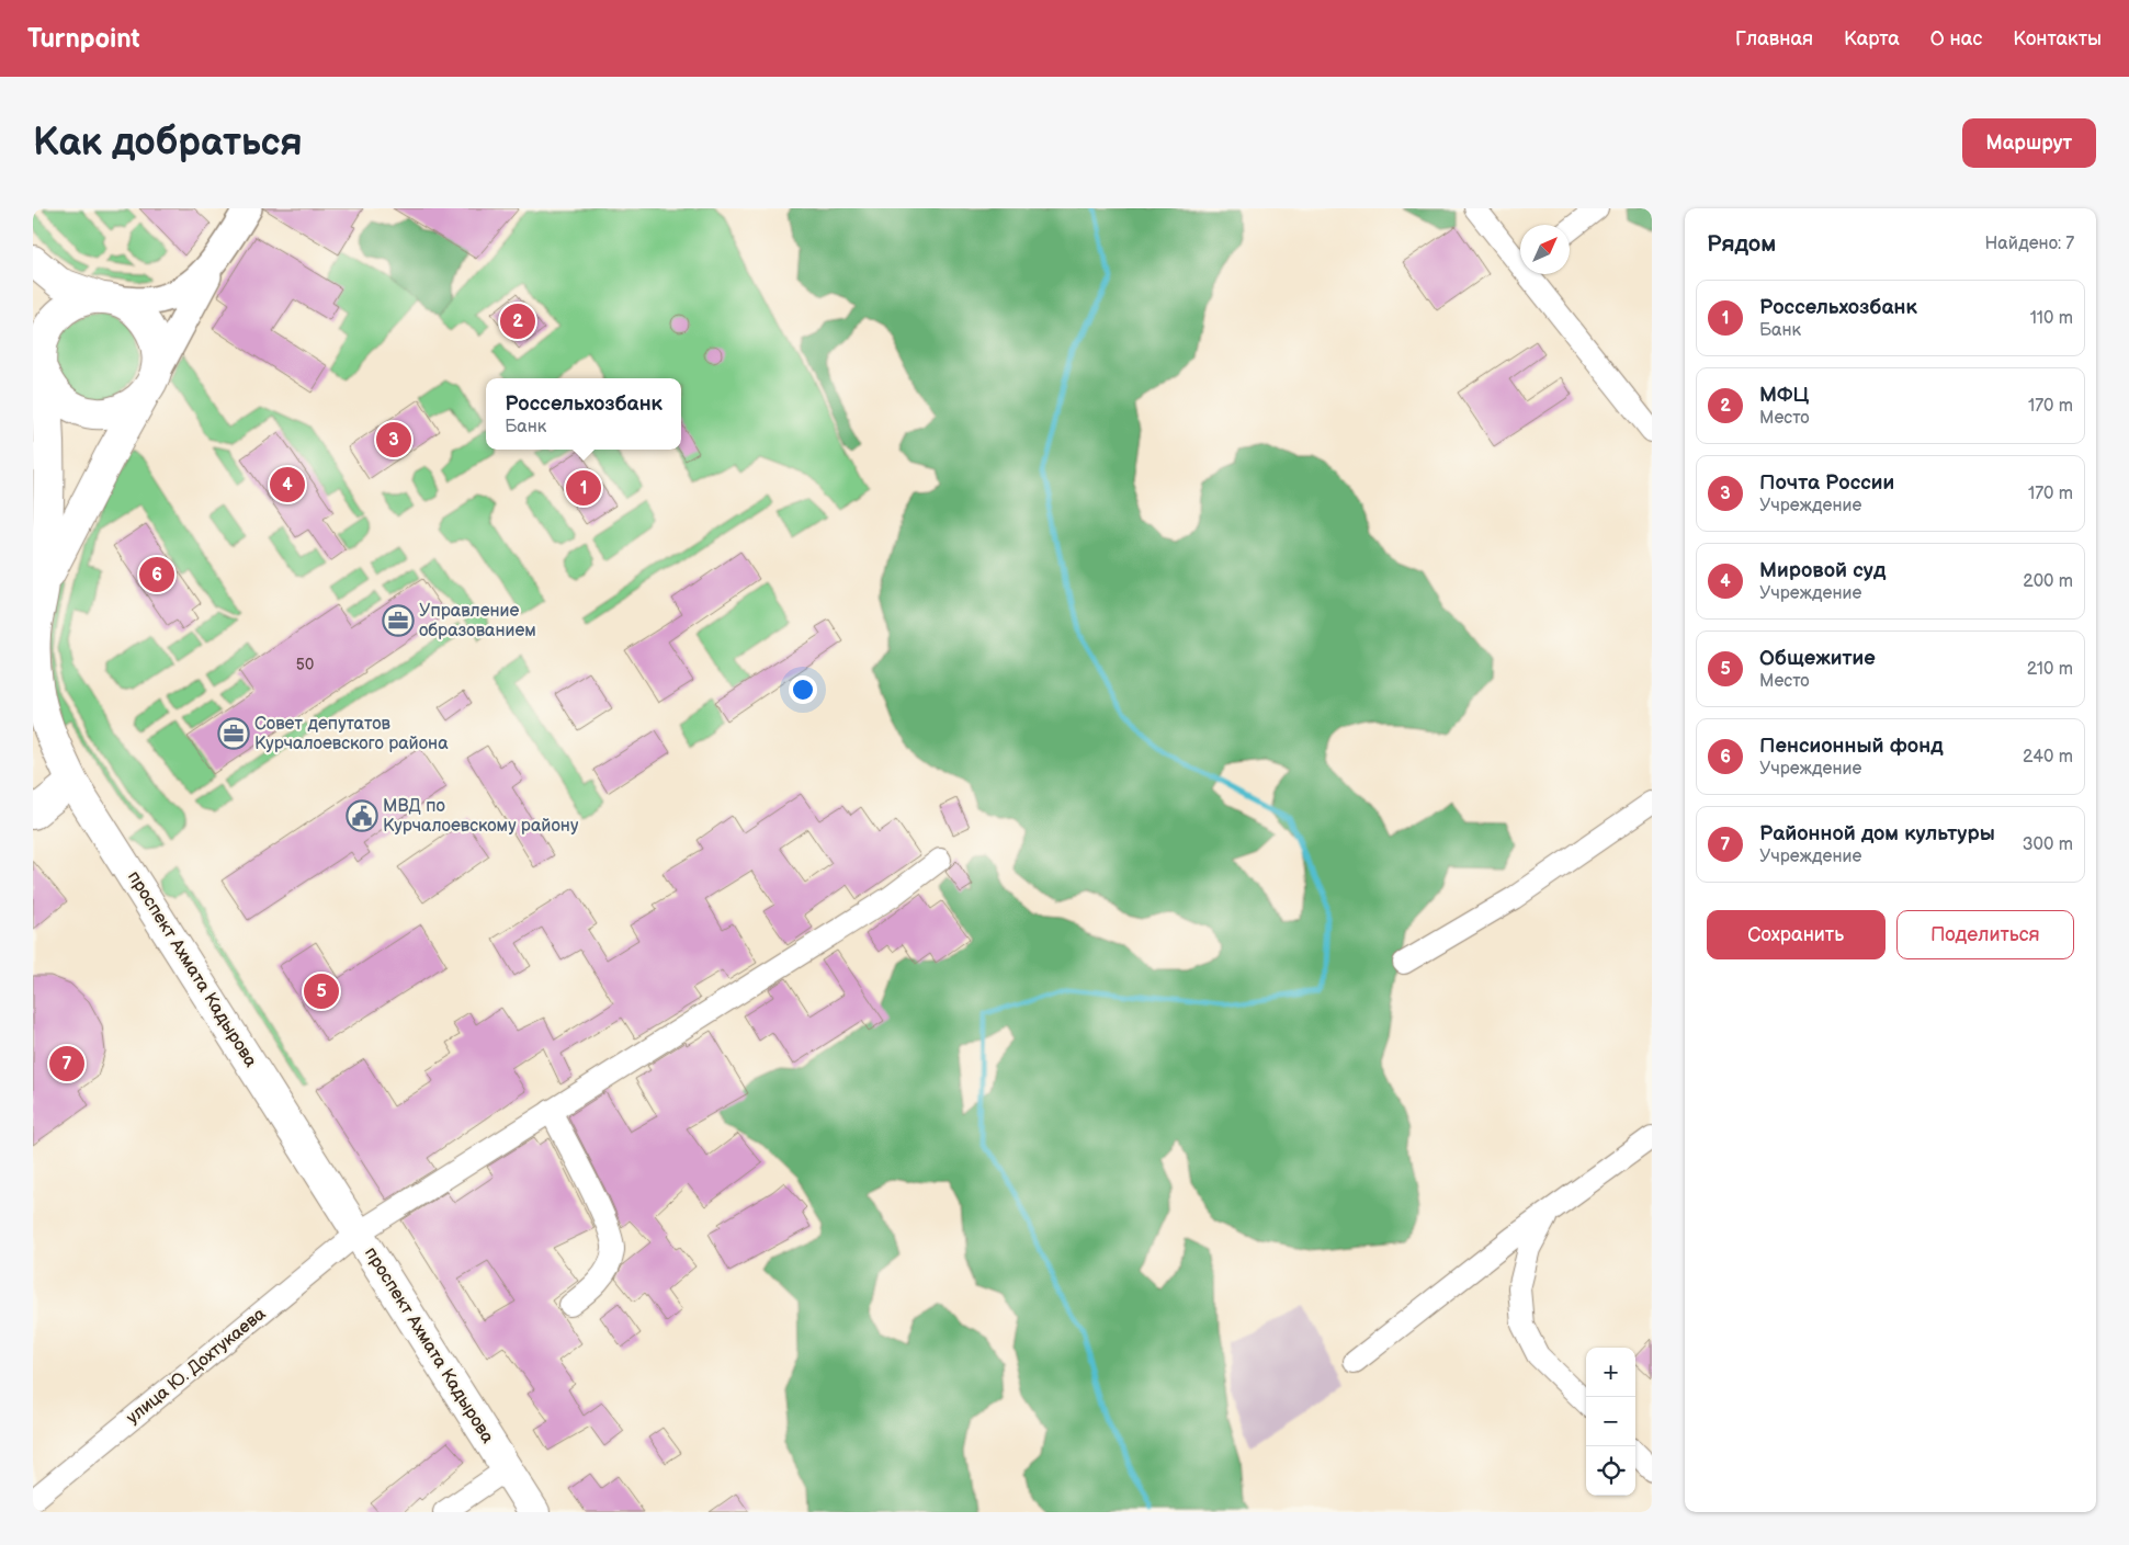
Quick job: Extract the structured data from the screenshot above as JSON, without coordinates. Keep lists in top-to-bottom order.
{
  "streets": {
    "main road": ["проспект Ахмата Кадырова"],
    "street": ["улица Ю. Дохтукаева"]
  },
  "crossings": [
    ["проспект Ахмата Кадырова", "улица Ю. Дохтукаева"]
  ],
  "places": {
    "office": ["Управление образованием", "Совет депутатов Курчалоевского района"],
    "public building": ["МВД по Курчалоевскому району"]
  },
  "house_numbers": ["50"],
  "north": "top right",
  "page": {
    "header": "Turnpoint",
    "nav": [
      "Главная",
      "Карта",
      "О нас",
      "Контакты"
    ],
    "buttons": [
      "Маршрут",
      ["Сохранить", "Поделиться"]
    ],
    "title": "Как добраться",
    "heading": ["Рядом", "Найдено: 7"],
    "list": [
      {
        "mark": "1",
        "name": "Россельхозбанк",
        "note": "Банк",
        "value": "110 m"
      },
      {
        "mark": "2",
        "name": "МФЦ",
        "note": "Место",
        "value": "170 m"
      },
      {
        "mark": "3",
        "name": "Почта России",
        "note": "Учреждение",
        "value": "170 m"
      },
      {
        "mark": "4",
        "name": "Мировой суд",
        "note": "Учреждение",
        "value": "200 m"
      },
      {
        "mark": "5",
        "name": "Общежитие",
        "note": "Место",
        "value": "210 m"
      },
      {
        "mark": "6",
        "name": "Пенсионный фонд",
        "note": "Учреждение",
        "value": "240 m"
      },
      {
        "mark": "7",
        "name": "Районной дом культуры",
        "note": "Учреждение",
        "value": "300 m"
      }
    ],
    "pins": [
      "2",
      "3",
      "4",
      "1",
      "6",
      "5",
      "7"
    ],
    "popup": ["Россельхозбанк", "Банк"],
    "map_buttons": ["+", "−"]
  }
}
